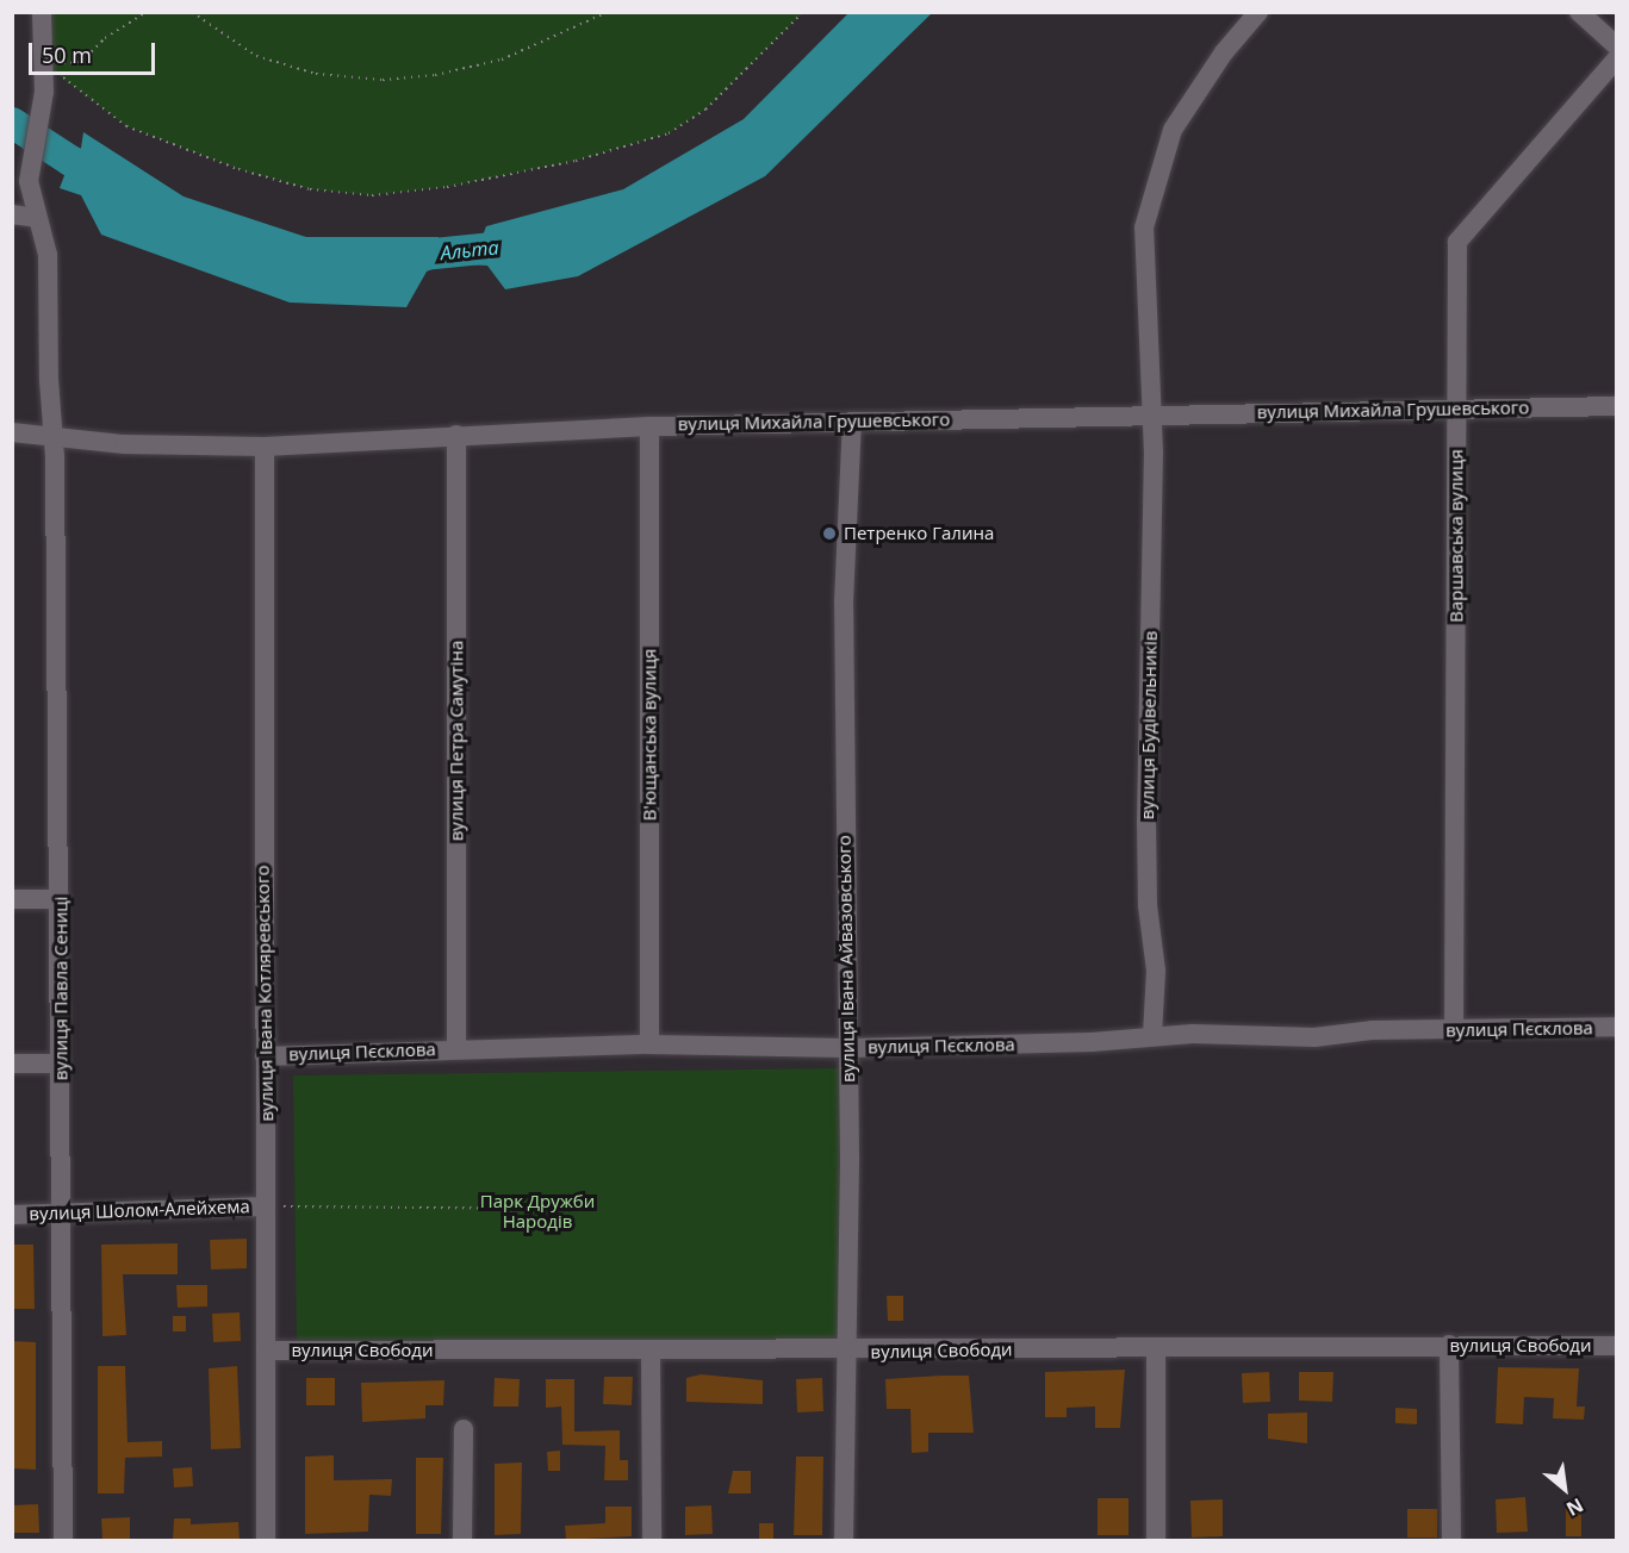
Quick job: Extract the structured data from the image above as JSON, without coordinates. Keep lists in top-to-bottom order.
{
  "streets": {
    "street": [
      "вулиця Михайла Грушевського",
      "Варшавська вулиця",
      "вулиця Будівельників",
      "В'ющанська вулиця",
      "вулиця Петра Самутіна",
      "вулиця Івана Айвазовського",
      "вулиця Павла Сениці",
      "вулиця Івана Котляревського",
      "вулиця Пєсклова",
      "вулиця Шолом-Алейхема",
      "вулиця Свободи"
    ]
  },
  "crossings": [
    ["вулиця Михайла Грушевського", "Варшавська вулиця"],
    ["вулиця Михайла Грушевського", "вулиця Будівельників"],
    ["вулиця Михайла Грушевського", "В'ющанська вулиця"],
    ["вулиця Михайла Грушевського", "вулиця Петра Самутіна"],
    ["вулиця Михайла Грушевського", "вулиця Івана Айвазовського"],
    ["вулиця Михайла Грушевського", "вулиця Павла Сениці"],
    ["вулиця Михайла Грушевського", "вулиця Івана Котляревського"],
    ["Варшавська вулиця", "вулиця Пєсклова"],
    ["вулиця Будівельників", "вулиця Пєсклова"],
    ["В'ющанська вулиця", "вулиця Пєсклова"],
    ["вулиця Петра Самутіна", "вулиця Пєсклова"],
    ["вулиця Івана Айвазовського", "вулиця Пєсклова"],
    ["вулиця Івана Айвазовського", "вулиця Свободи"],
    ["вулиця Павла Сениці", "вулиця Шолом-Алейхема"],
    ["вулиця Івана Котляревського", "вулиця Пєсклова"],
    ["вулиця Івана Котляревського", "вулиця Шолом-Алейхема"],
    ["вулиця Івана Котляревського", "вулиця Свободи"]
  ],
  "water": ["Альта"],
  "parks": ["Парк Дружби Народів"],
  "places": ["Петренко Галина"],
  "scale_bar": "50 m",
  "north": "bottom right"
}
